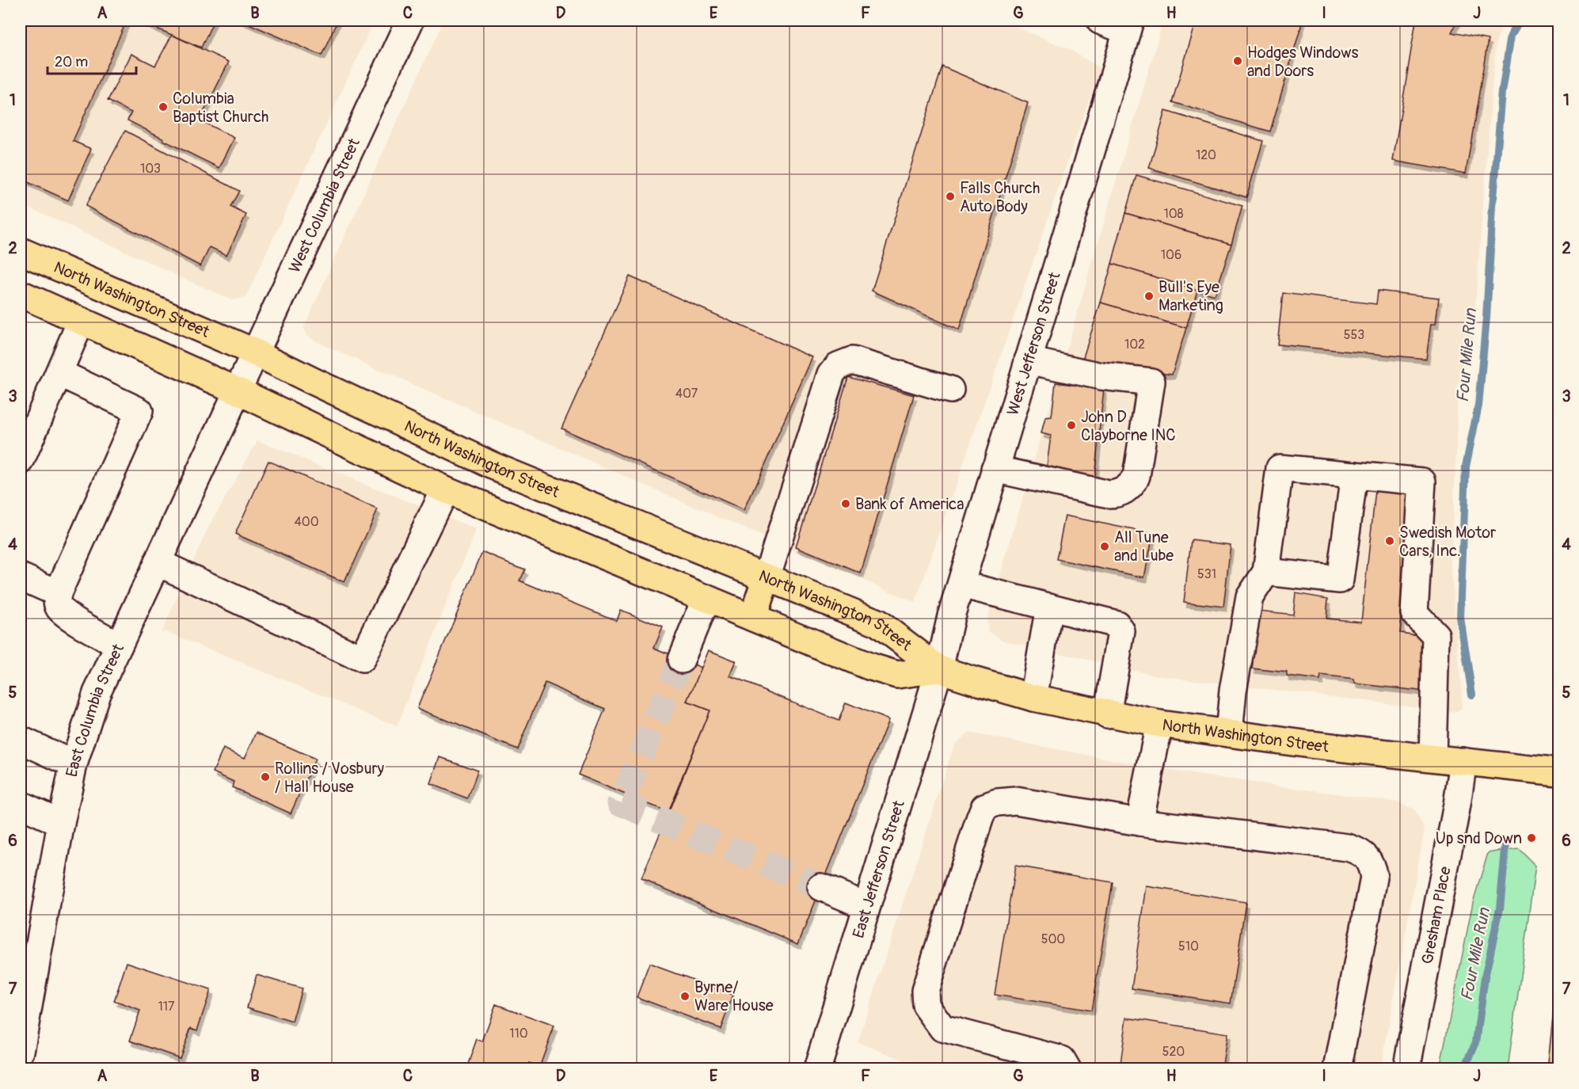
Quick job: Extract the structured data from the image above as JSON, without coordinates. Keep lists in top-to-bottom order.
{
  "streets": {
    "main road": ["North Washington Street"],
    "street": [
      "West Columbia Street",
      "West Jefferson Street",
      "East Columbia Street",
      "East Jefferson Street",
      "Gresham Place"
    ]
  },
  "crossings": [
    ["West Columbia Street", "North Washington Street"],
    ["West Columbia Street", "East Columbia Street"],
    ["North Washington Street", "West Jefferson Street"],
    ["North Washington Street", "East Columbia Street"],
    ["North Washington Street", "East Jefferson Street"],
    ["North Washington Street", "Gresham Place"],
    ["West Jefferson Street", "East Jefferson Street"]
  ],
  "water": ["Four Mile Run"],
  "places": [
    "Hodges Windows and Doors",
    "Columbia Baptist Church",
    "Falls Church Auto Body",
    "Bull's Eye Marketing",
    "John D Clayborne INC",
    "Bank of America",
    "Swedish Motor Cars, Inc.",
    "All Tune and Lube",
    "Rollins / Vosbury / Hall House",
    "Up snd Down",
    "Byrne/ Ware House"
  ],
  "house_numbers": [
    "120",
    "103",
    "108",
    "106",
    "553",
    "102",
    "407",
    "400",
    "531",
    "500",
    "510",
    "117",
    "110",
    "520"
  ],
  "scale_bar": "20 m",
  "grid": {
    "columns": [
      "A",
      "B",
      "C",
      "D",
      "E",
      "F",
      "G",
      "H",
      "I",
      "J"
    ],
    "rows": [
      "1",
      "2",
      "3",
      "4",
      "5",
      "6",
      "7"
    ]
  }
}
